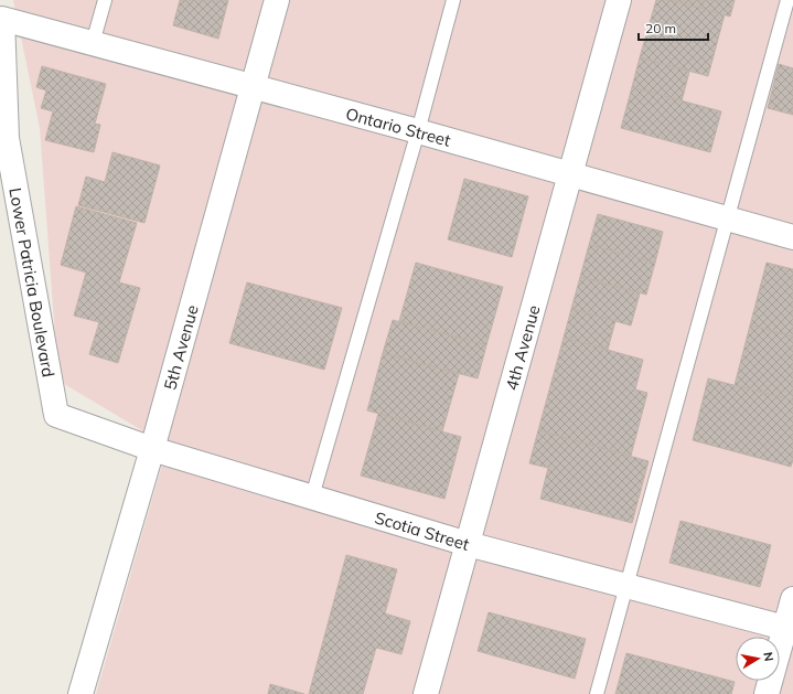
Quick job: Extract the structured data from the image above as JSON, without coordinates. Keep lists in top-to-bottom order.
{
  "streets": {
    "street": [
      "Ontario Street",
      "Lower Patricia Boulevard",
      "4th Avenue",
      "5th Avenue",
      "Scotia Street"
    ]
  },
  "crossings": [
    ["Ontario Street", "Lower Patricia Boulevard"],
    ["Ontario Street", "4th Avenue"],
    ["Ontario Street", "5th Avenue"],
    ["Lower Patricia Boulevard", "Scotia Street"],
    ["4th Avenue", "Scotia Street"],
    ["5th Avenue", "Scotia Street"]
  ],
  "scale_bar": "20 m",
  "north": "right"
}
